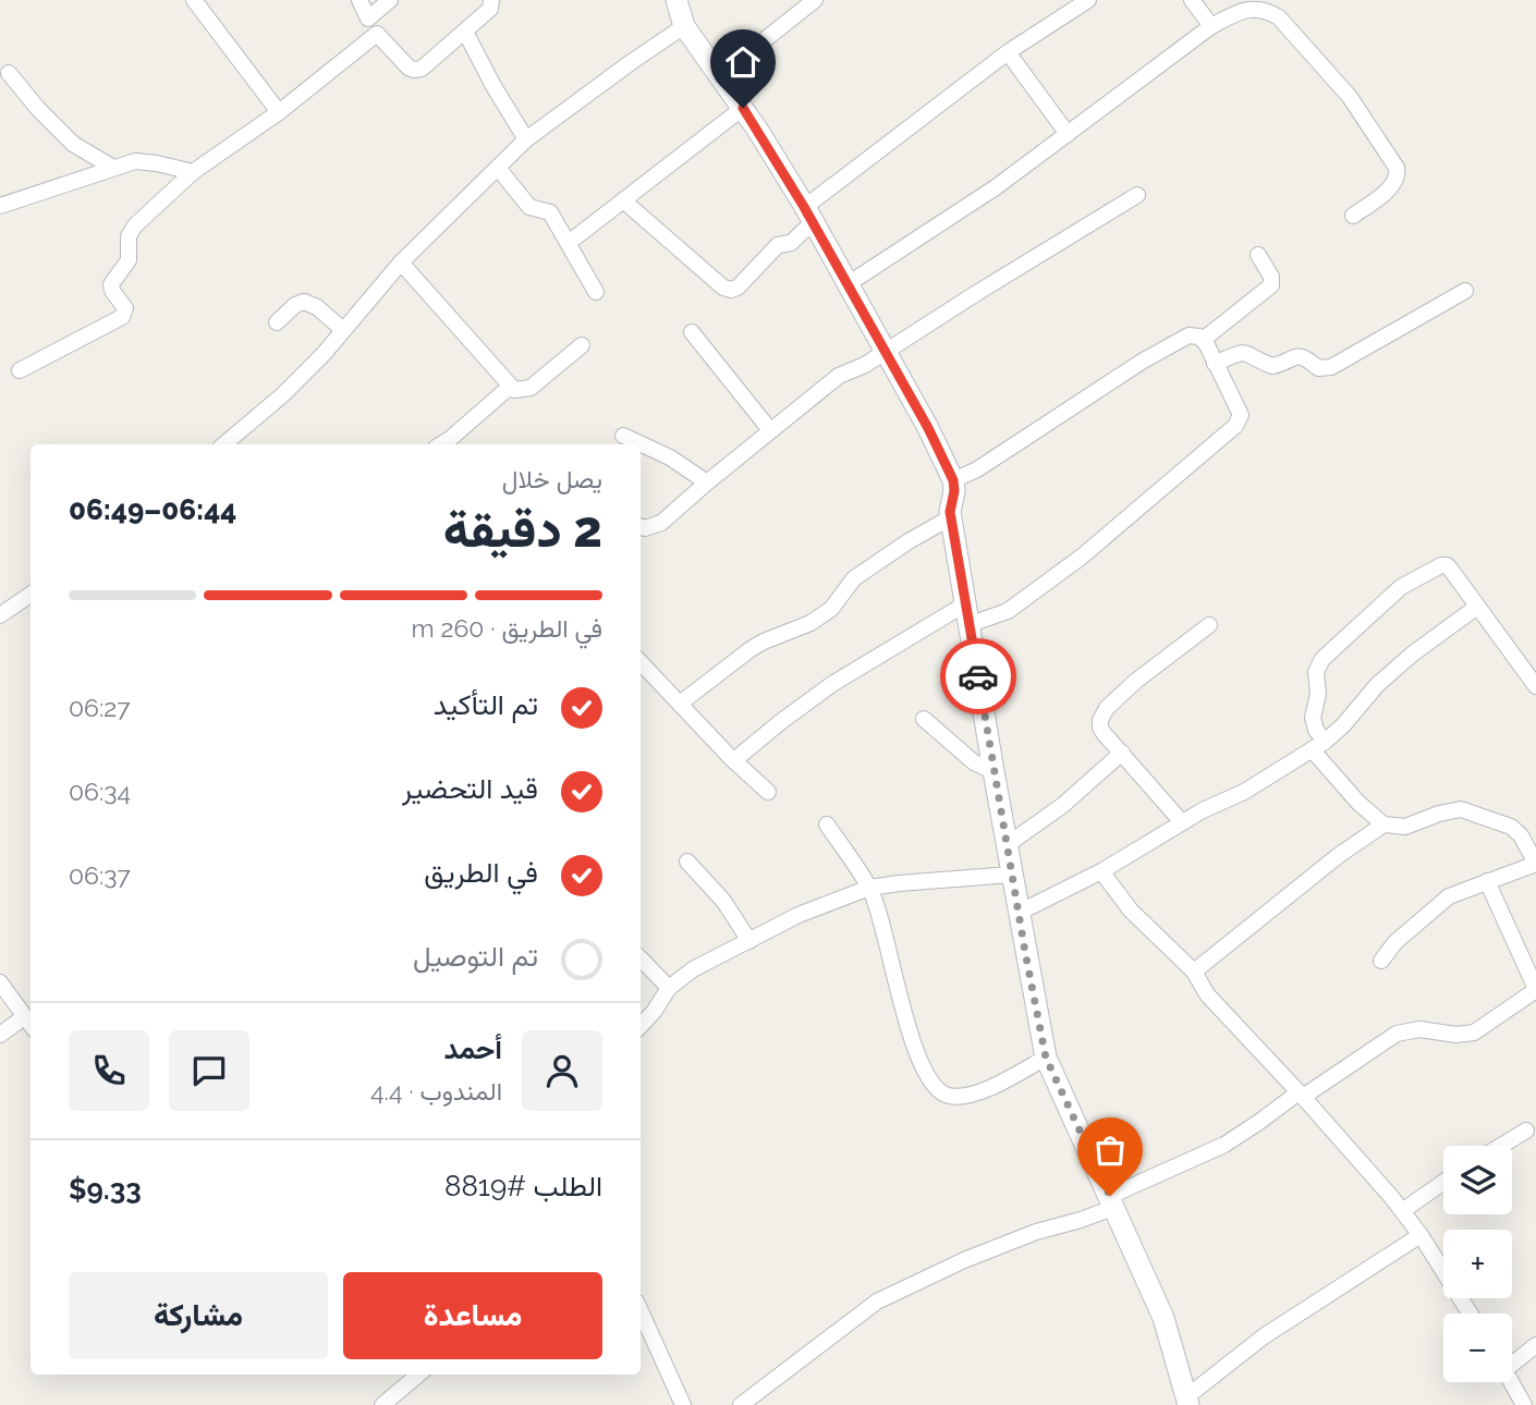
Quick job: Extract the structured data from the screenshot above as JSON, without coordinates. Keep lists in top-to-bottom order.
{
  "page": {
    "heading": ["2 دقيقة", "يصل خلال", "06:44–06:49"],
    "panel": [
      "أحمد",
      "المندوب · 4.4",
      "الطلب #8819",
      "$9.33"
    ],
    "bar": "في الطريق · 260 m",
    "list": [
      ["تم التأكيد", "06:27"],
      ["قيد التحضير", "06:34"],
      ["في الطريق", "06:37"],
      "تم التوصيل"
    ],
    "map_buttons": ["+", "−"],
    "buttons": ["مساعدة", "مشاركة"]
  }
}
